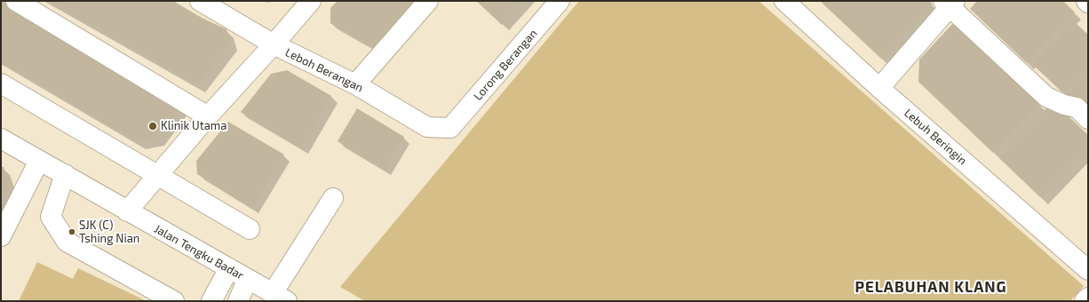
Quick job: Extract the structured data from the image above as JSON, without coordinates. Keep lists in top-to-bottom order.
{
  "streets": {
    "street": [
      "Lorong Berangan",
      "Leboh Berangan",
      "Lebuh Beringin",
      "Jalan Tengku Badar"
    ]
  },
  "crossings": [
    ["Lorong Berangan", "Leboh Berangan"]
  ],
  "districts": ["PELABUHAN KLANG"],
  "places": ["Klinik Utama", "SJK (C) Tshing Nian"]
}
